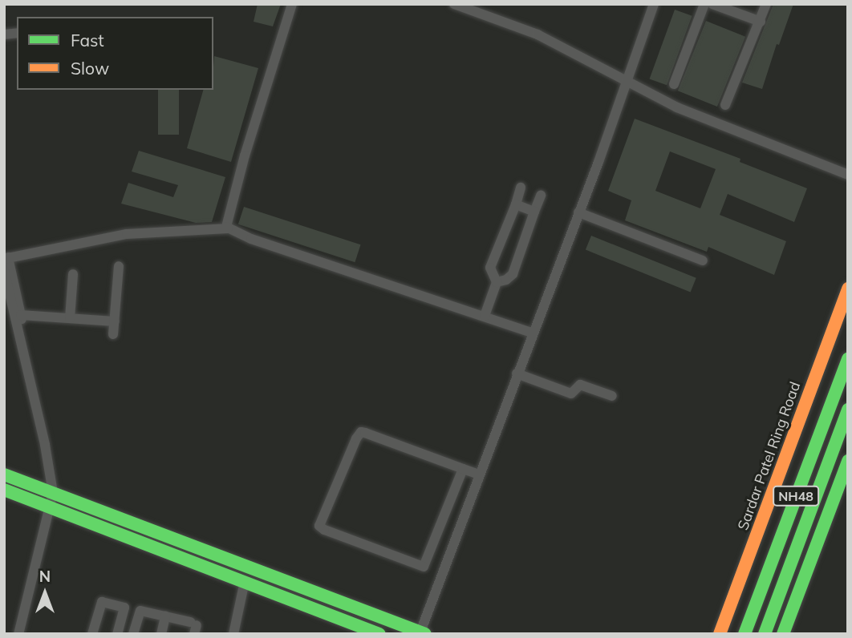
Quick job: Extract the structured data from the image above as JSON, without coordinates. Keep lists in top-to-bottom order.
{
  "streets": {
    "main road": ["Sardar Patel Ring Road", "NH48"]
  },
  "legend": ["Fast", "Slow"],
  "north": "top"
}
